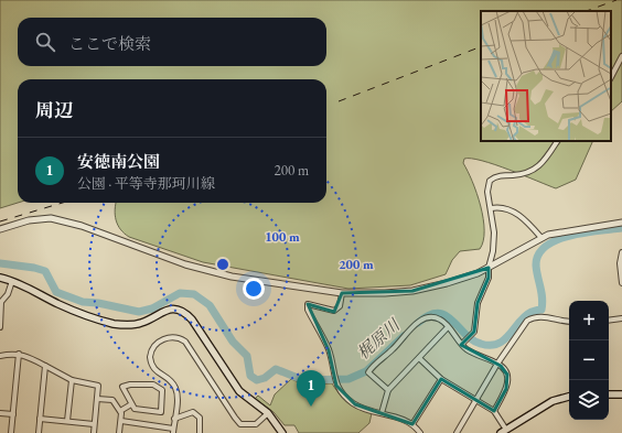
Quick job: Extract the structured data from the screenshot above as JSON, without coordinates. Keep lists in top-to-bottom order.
{
  "water": ["梶原川"],
  "page": {
    "search": "ここで検索",
    "heading": "周辺",
    "list": [
      {
        "mark": "1",
        "name": "安徳南公園",
        "note": "公園 · 平等寺那珂川線",
        "value": "200 m"
      }
    ],
    "map_buttons": ["+", "−"],
    "pins": "1"
  },
  "rings": ["100 m", "200 m"]
}
